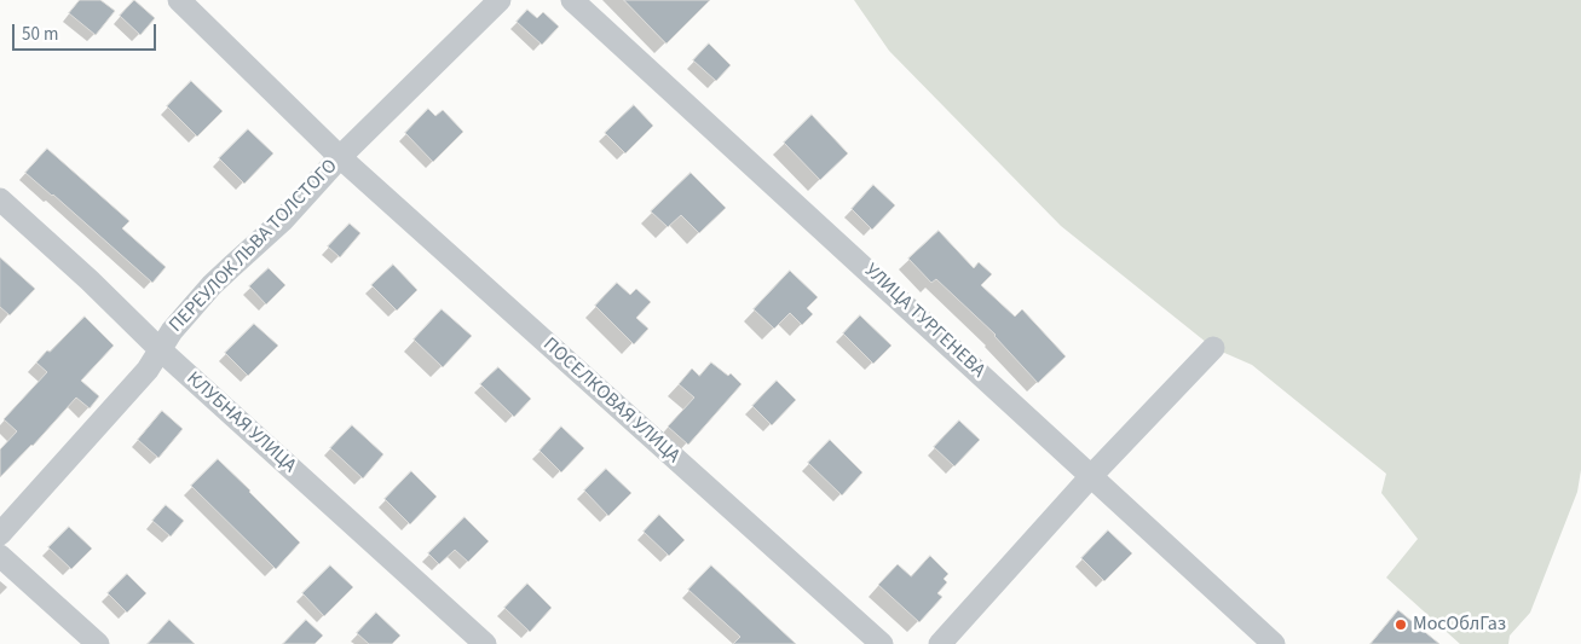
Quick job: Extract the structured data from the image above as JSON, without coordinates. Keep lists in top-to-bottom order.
{
  "streets": {
    "street": [
      "ПЕРЕУЛОК ЛЬВА ТОЛСТОГО",
      "УЛИЦА ТУРГЕНЕВА",
      "ПОСЕЛКОВАЯ УЛИЦА",
      "КЛУБНАЯ УЛИЦА"
    ]
  },
  "crossings": [
    ["ПЕРЕУЛОК ЛЬВА ТОЛСТОГО", "ПОСЕЛКОВАЯ УЛИЦА"],
    ["ПЕРЕУЛОК ЛЬВА ТОЛСТОГО", "КЛУБНАЯ УЛИЦА"]
  ],
  "places": ["МосОблГаз"],
  "scale_bar": "50 m"
}
